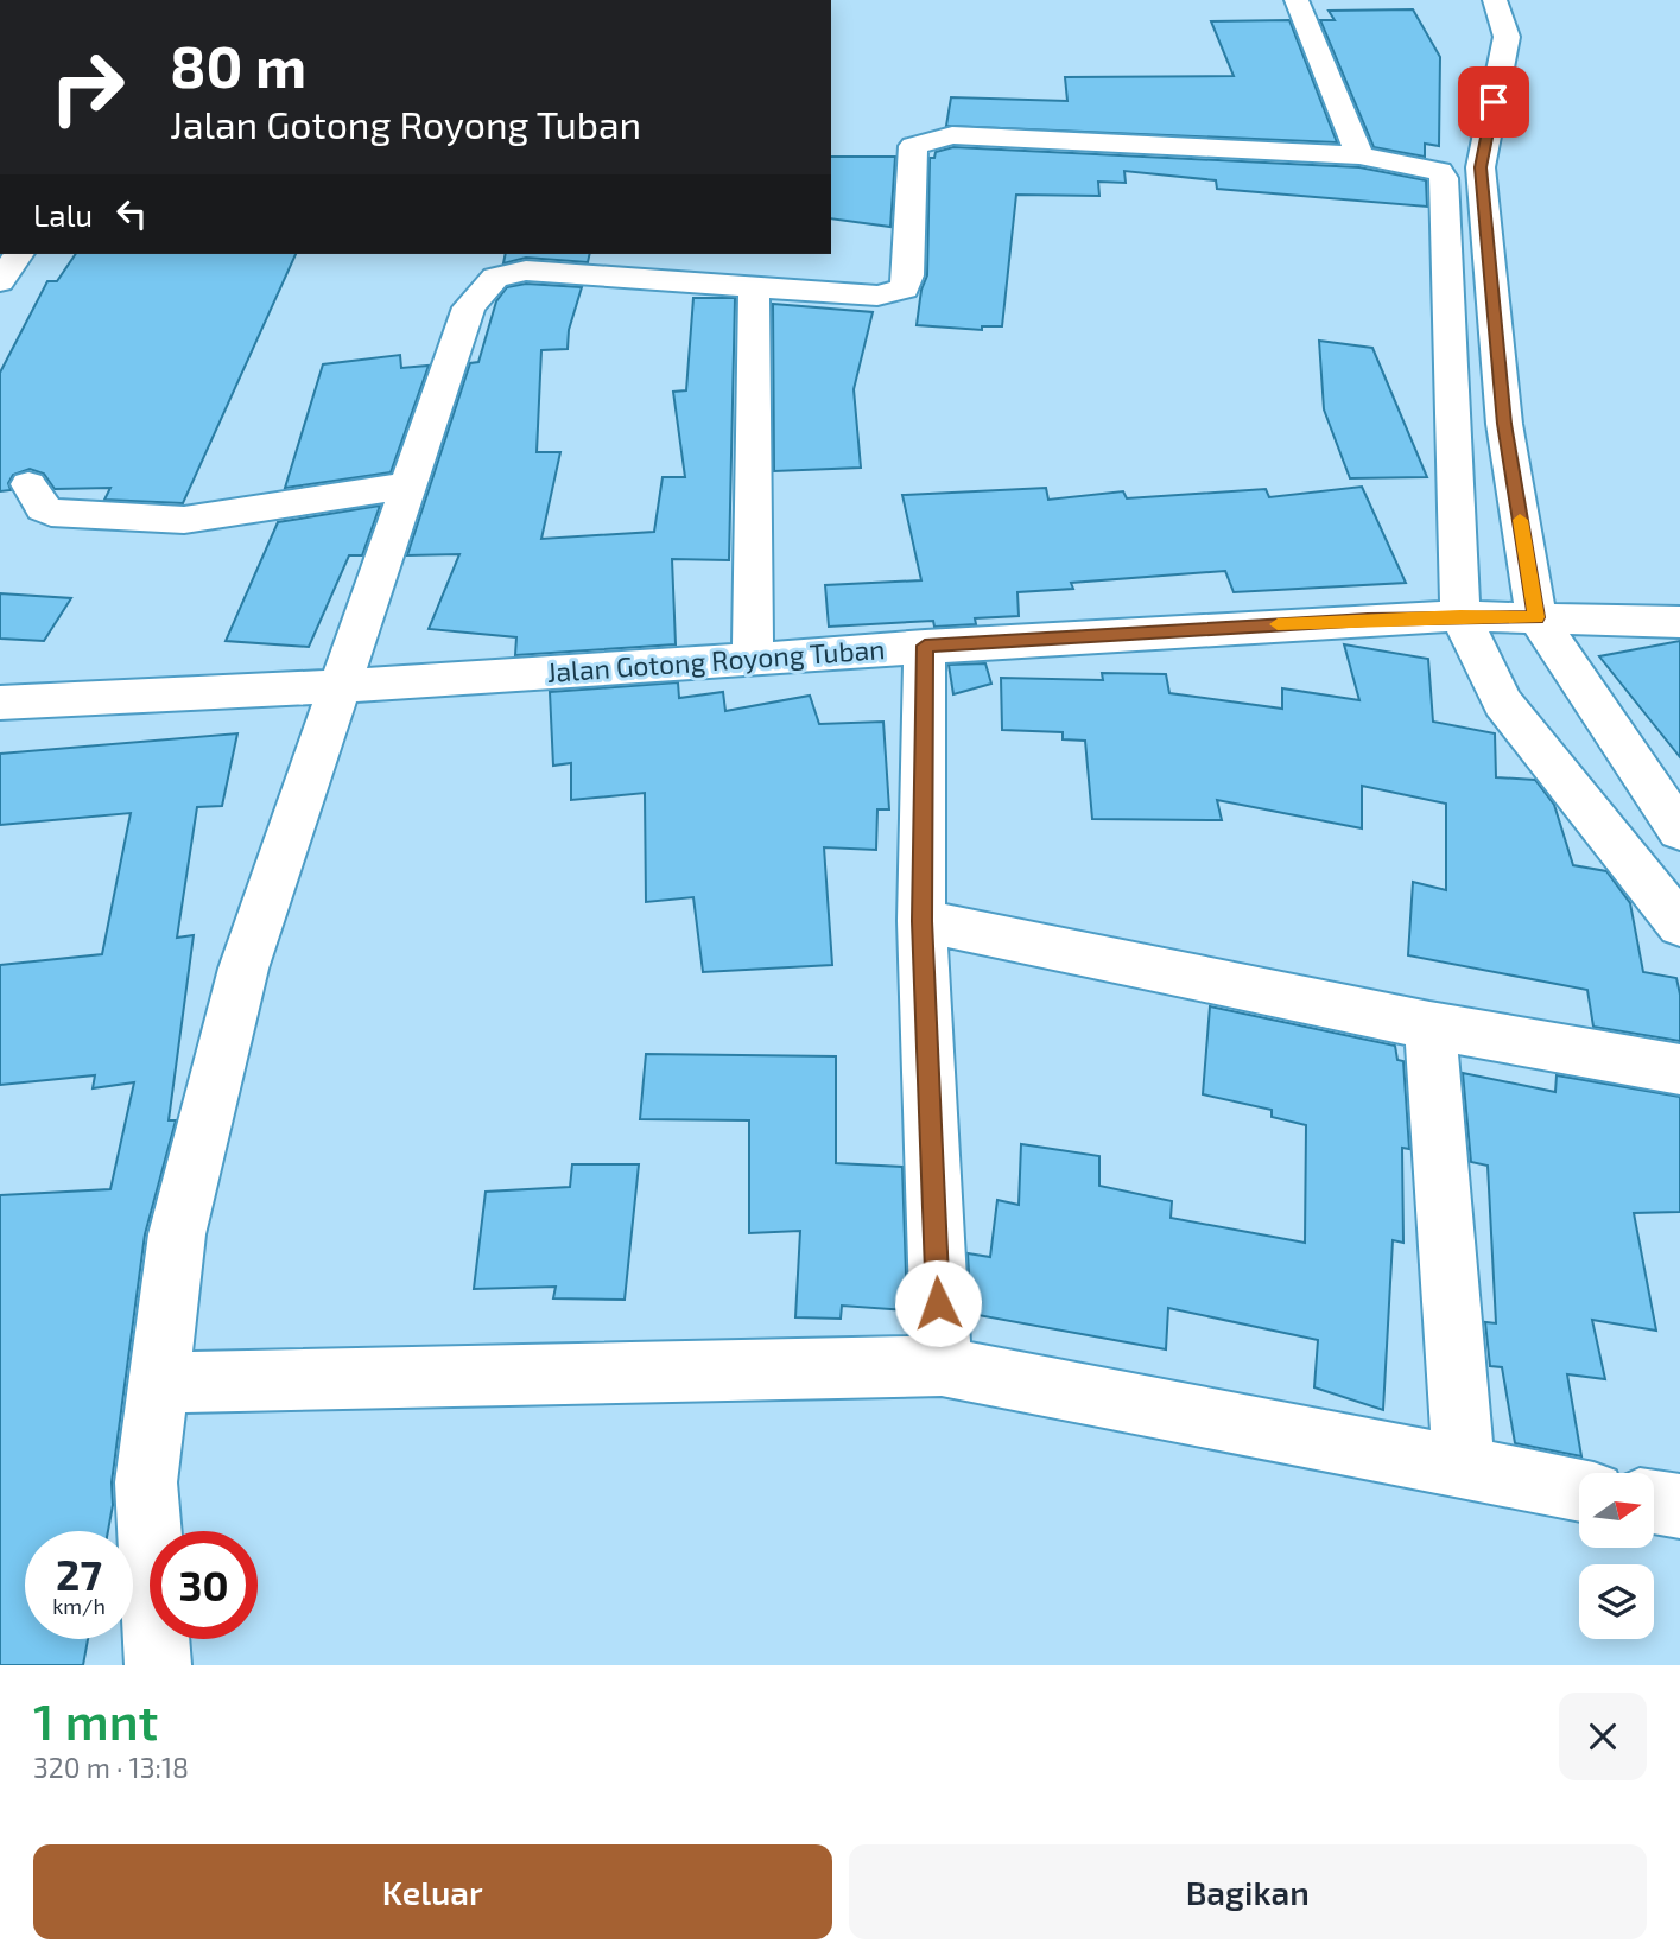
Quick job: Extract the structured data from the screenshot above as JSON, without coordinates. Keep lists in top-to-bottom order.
{
  "streets": {
    "street": ["Jalan Gotong Royong Tuban"]
  },
  "north": "right",
  "page": {
    "turn": ["80 m", "Jalan Gotong Royong Tuban"],
    "then": "Lalu",
    "speed": "27 km/h",
    "limit": "30",
    "heading": ["1 mnt", "320 m · 13:18"],
    "buttons": ["Keluar", "Bagikan"]
  }
}
